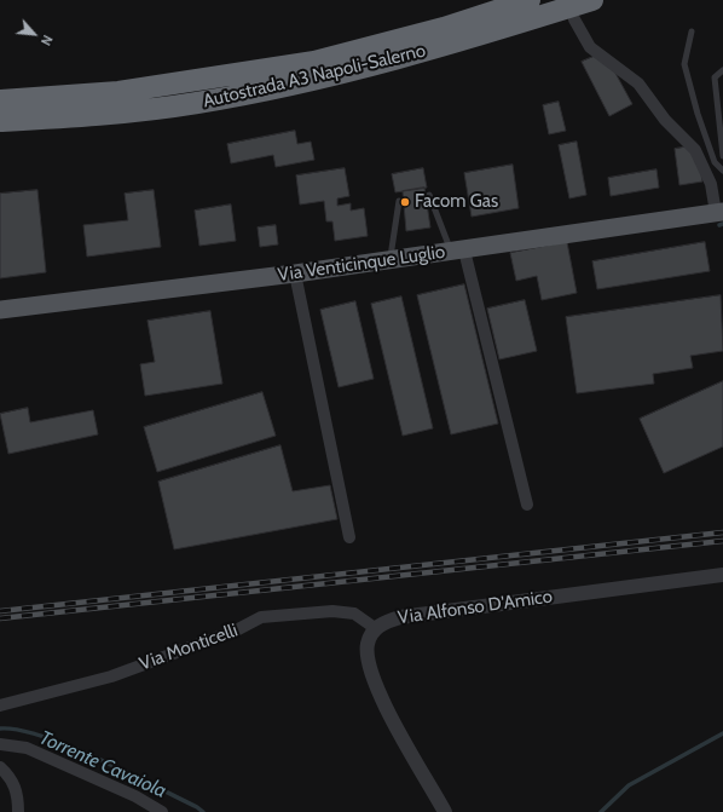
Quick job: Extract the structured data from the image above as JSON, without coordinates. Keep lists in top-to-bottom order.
{
  "streets": {
    "highway": ["Autostrada A3 Napoli-Salerno"],
    "main road": ["Via Venticinque Luglio"],
    "street": ["Via Alfonso D'Amico", "Via Monticelli"]
  },
  "crossings": [
    ["Via Alfonso D'Amico", "Via Monticelli"]
  ],
  "water": ["Torrente Cavaiola"],
  "places": ["Facom Gas"],
  "north": "bottom right"
}
